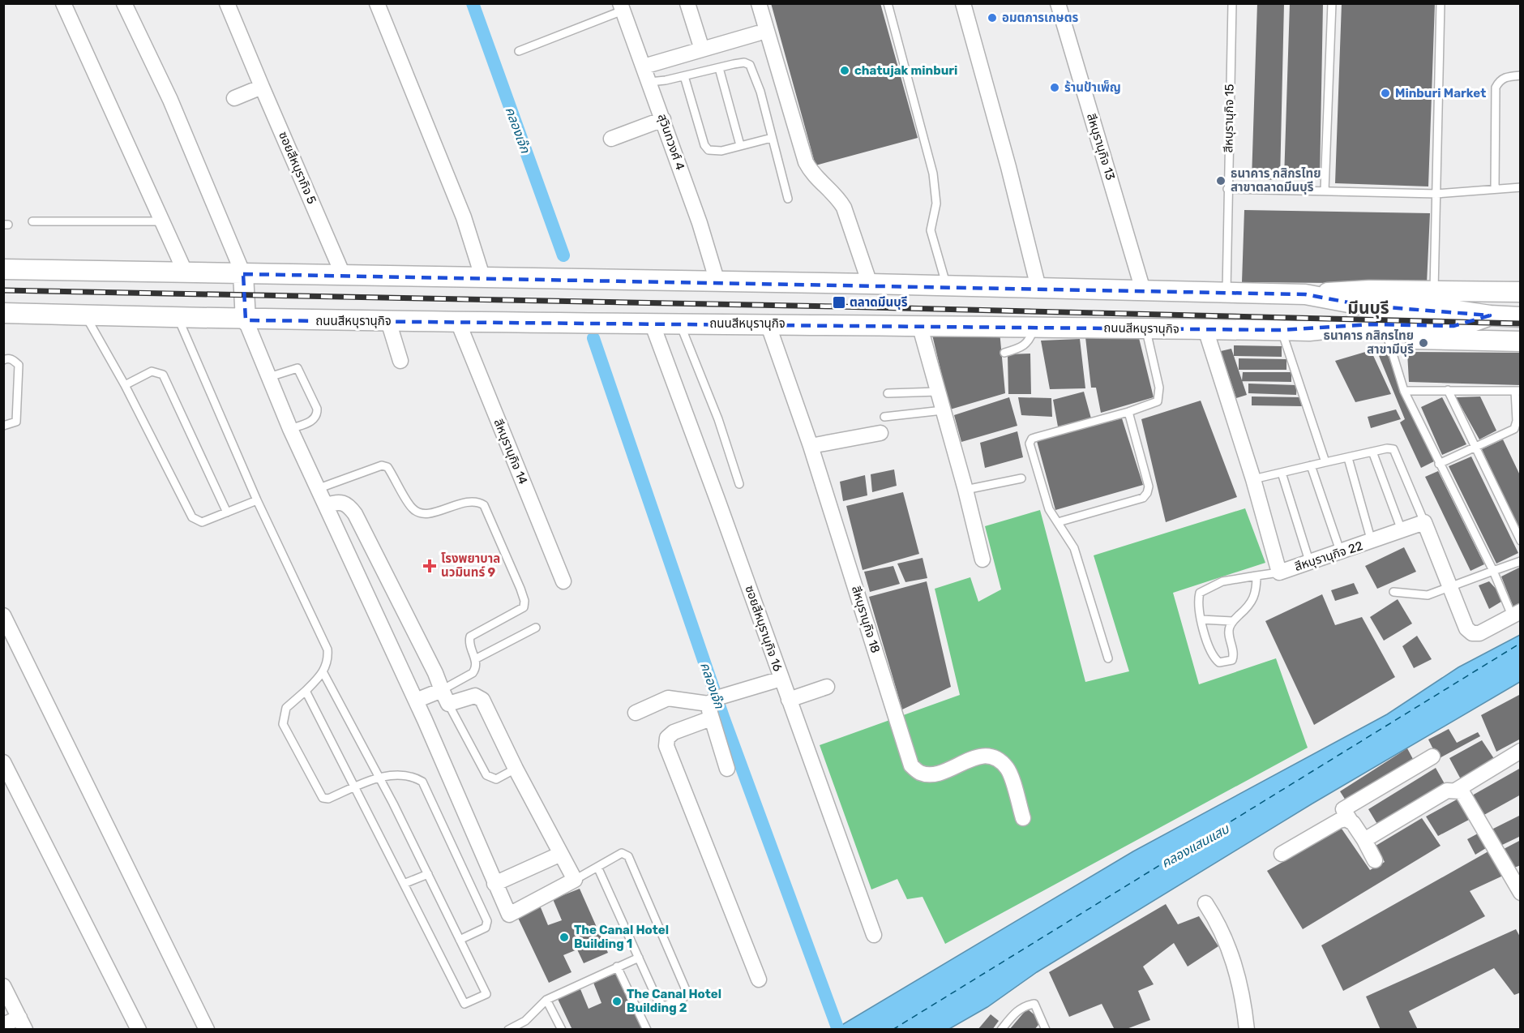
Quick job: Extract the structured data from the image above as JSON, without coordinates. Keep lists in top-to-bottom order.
{
  "streets": {
    "main road": ["ถนนสีหบุรานุกิจ"],
    "street": [
      "สุวินทวงศ์ 4",
      "สีหบุรานุกิจ 13",
      "ซอยสีหบุรากิจ 5",
      "สีหบุรานุกิจ 14",
      "สีหบุรานุกิจ 22",
      "สีหบุรานุกิจ 18",
      "ซอยสีหบุรานุกิจ 16"
    ],
    "lane": ["สีหบุรานุกิจ 15"]
  },
  "crossings": [
    ["สีหบุรานุกิจ 15", "ถนนสีหบุรานุกิจ"],
    ["สุวินทวงศ์ 4", "ถนนสีหบุรานุกิจ"],
    ["สีหบุรานุกิจ 13", "ถนนสีหบุรานุกิจ"],
    ["ซอยสีหบุรากิจ 5", "ถนนสีหบุรานุกิจ"],
    ["ถนนสีหบุรานุกิจ", "สีหบุรานุกิจ 14"],
    ["ถนนสีหบุรานุกิจ", "สีหบุรานุกิจ 22"],
    ["ถนนสีหบุรานุกิจ", "สีหบุรานุกิจ 18"],
    ["ถนนสีหบุรานุกิจ", "ซอยสีหบุรานุกิจ 16"]
  ],
  "districts": ["มีนบุรี"],
  "water": ["คลองเจ๊ก", "คลองแสนแสบ"],
  "places": {
    "other": [
      "อมตการเกษตร",
      "chatujak minburi",
      "ร้านป้าเพ็ญ",
      "Minburi Market",
      "ธนาคาร กสิกรไทย สาขาตลาดมีนบุรี",
      "ธนาคาร กสิกรไทย สาขามีบุรี",
      "The Canal Hotel Building 1",
      "The Canal Hotel Building 2"
    ],
    "transit": ["ตลาดมีนบุรี"],
    "health": ["โรงพยาบาล นวมินทร์ 9"]
  }
}
